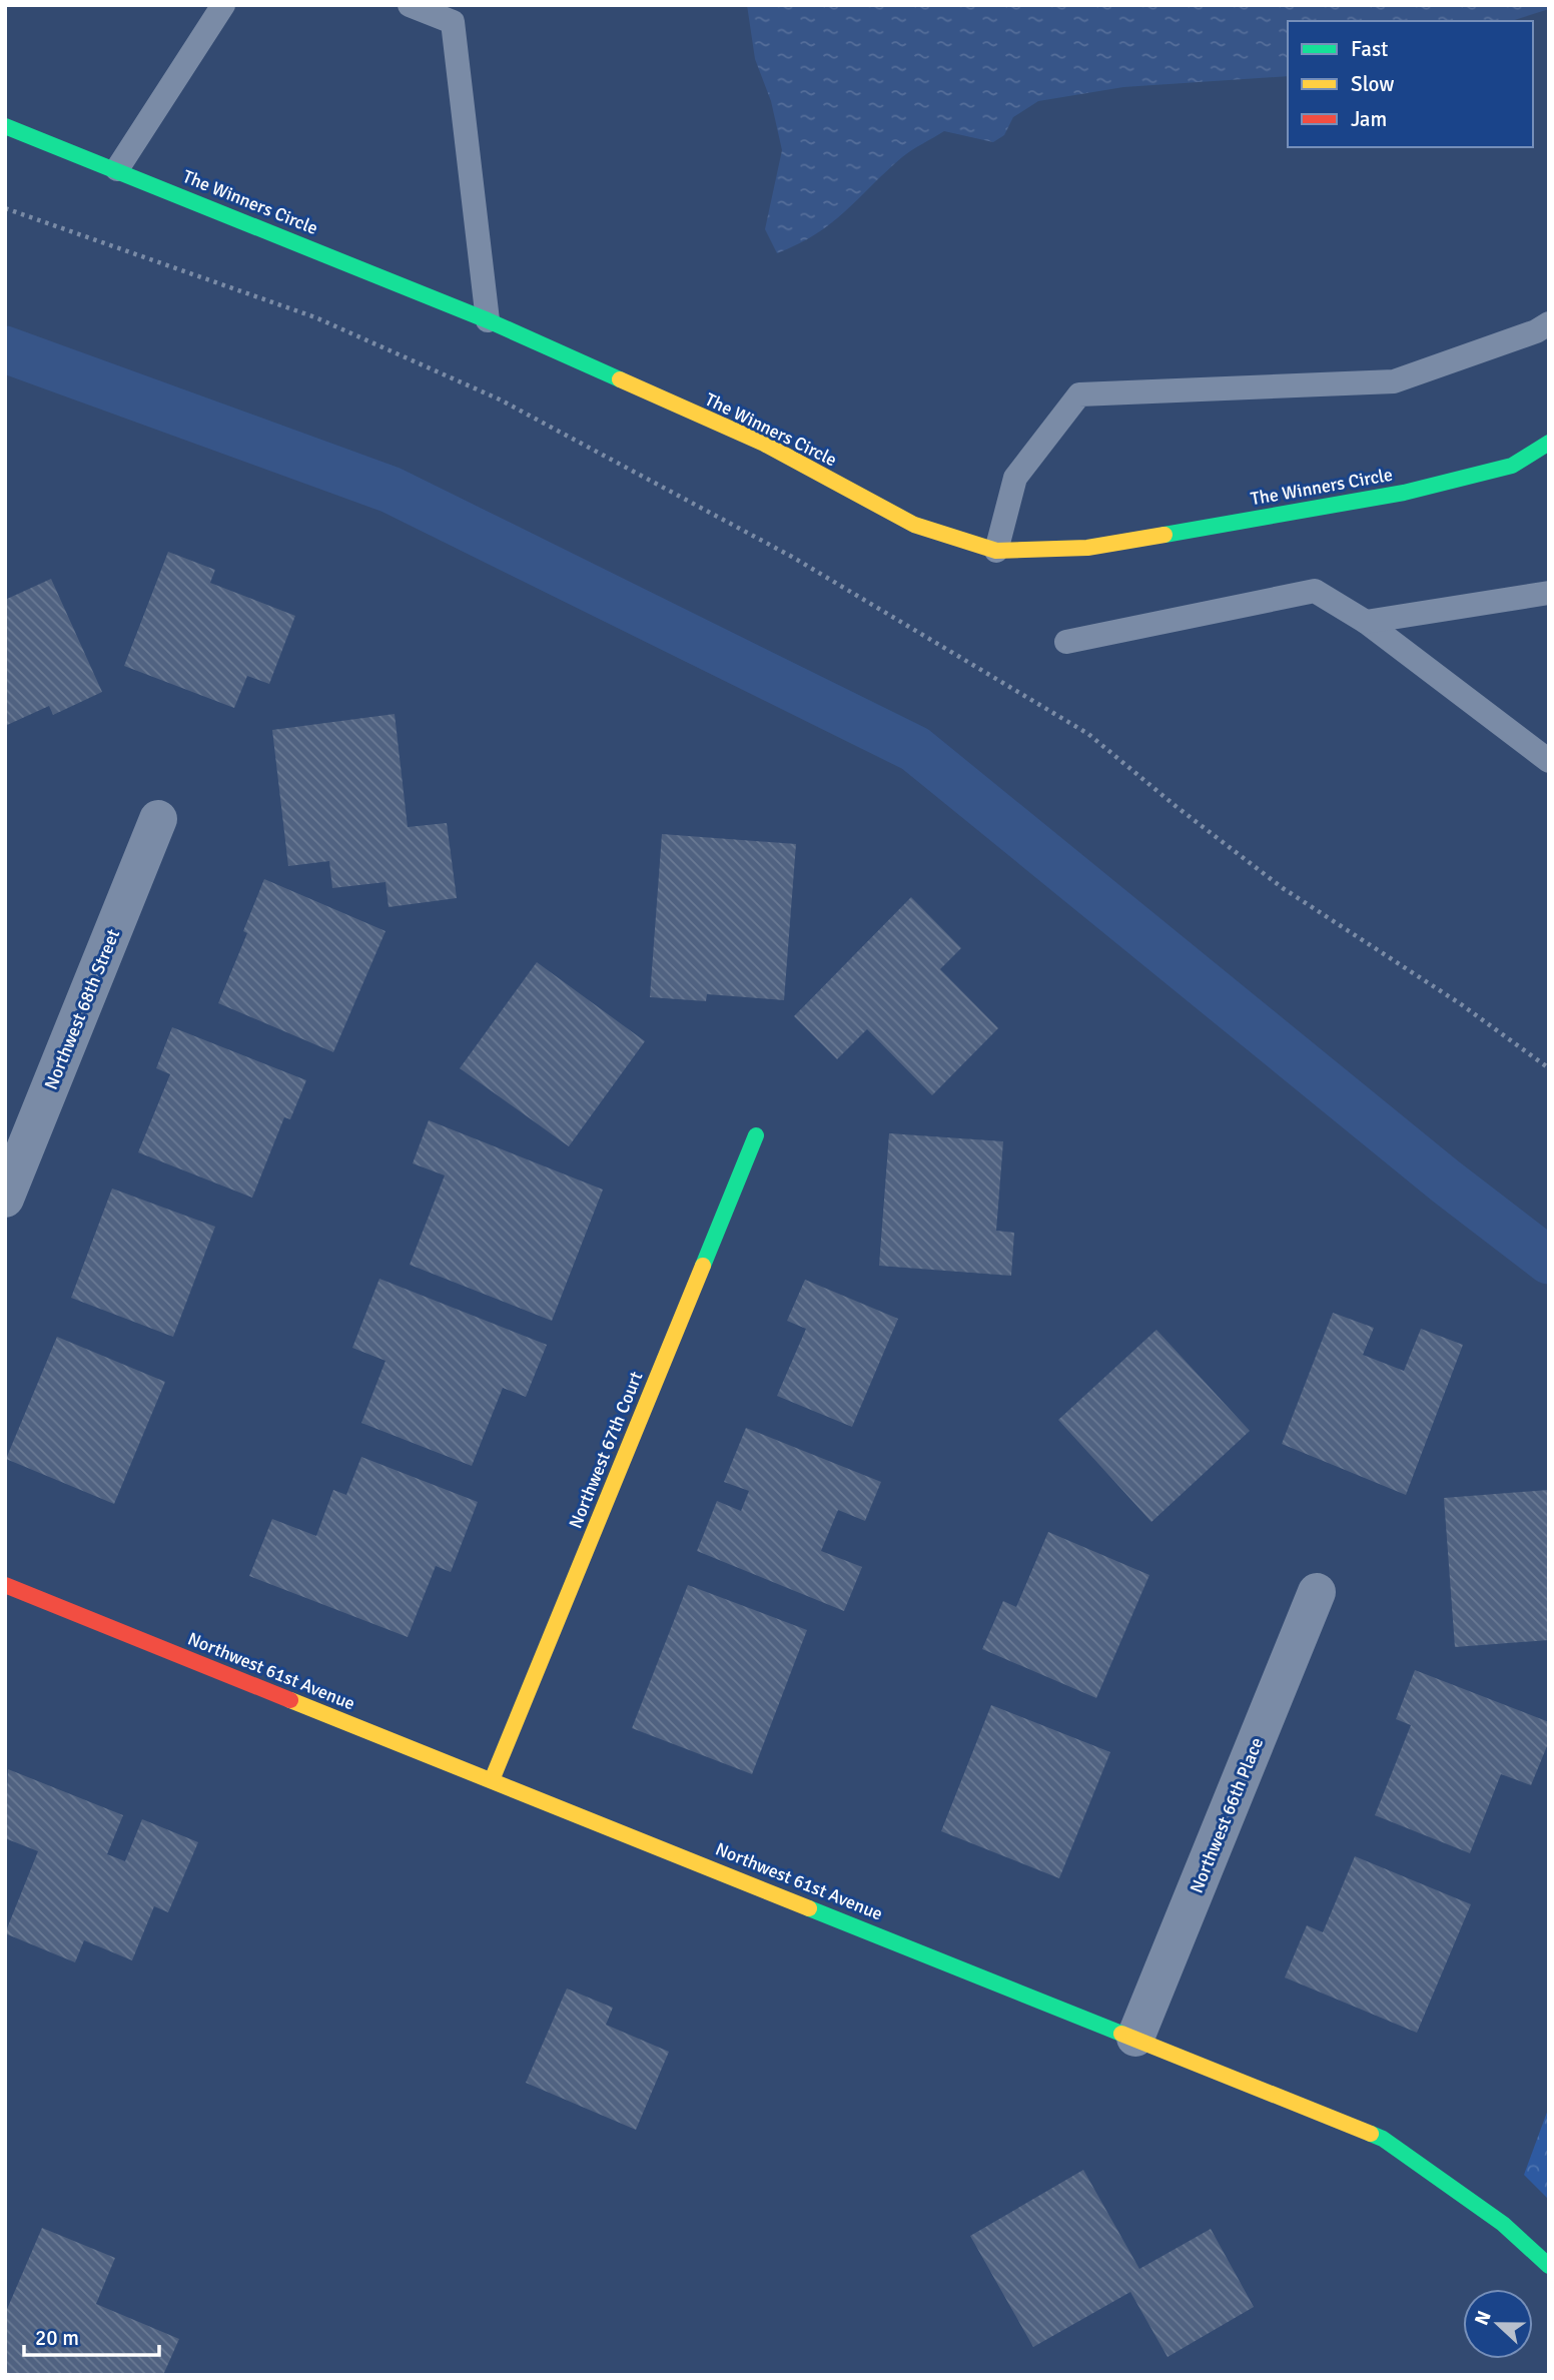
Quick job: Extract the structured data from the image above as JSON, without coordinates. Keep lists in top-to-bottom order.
{
  "streets": {
    "street": [
      "The Winners Circle",
      "Northwest 68th Street",
      "Northwest 67th Court",
      "Northwest 61st Avenue",
      "Northwest 66th Place"
    ]
  },
  "crossings": [
    ["Northwest 67th Court", "Northwest 61st Avenue"],
    ["Northwest 61st Avenue", "Northwest 66th Place"]
  ],
  "legend": ["Fast", "Slow", "Jam"],
  "scale_bar": "20 m",
  "north": "left"
}
